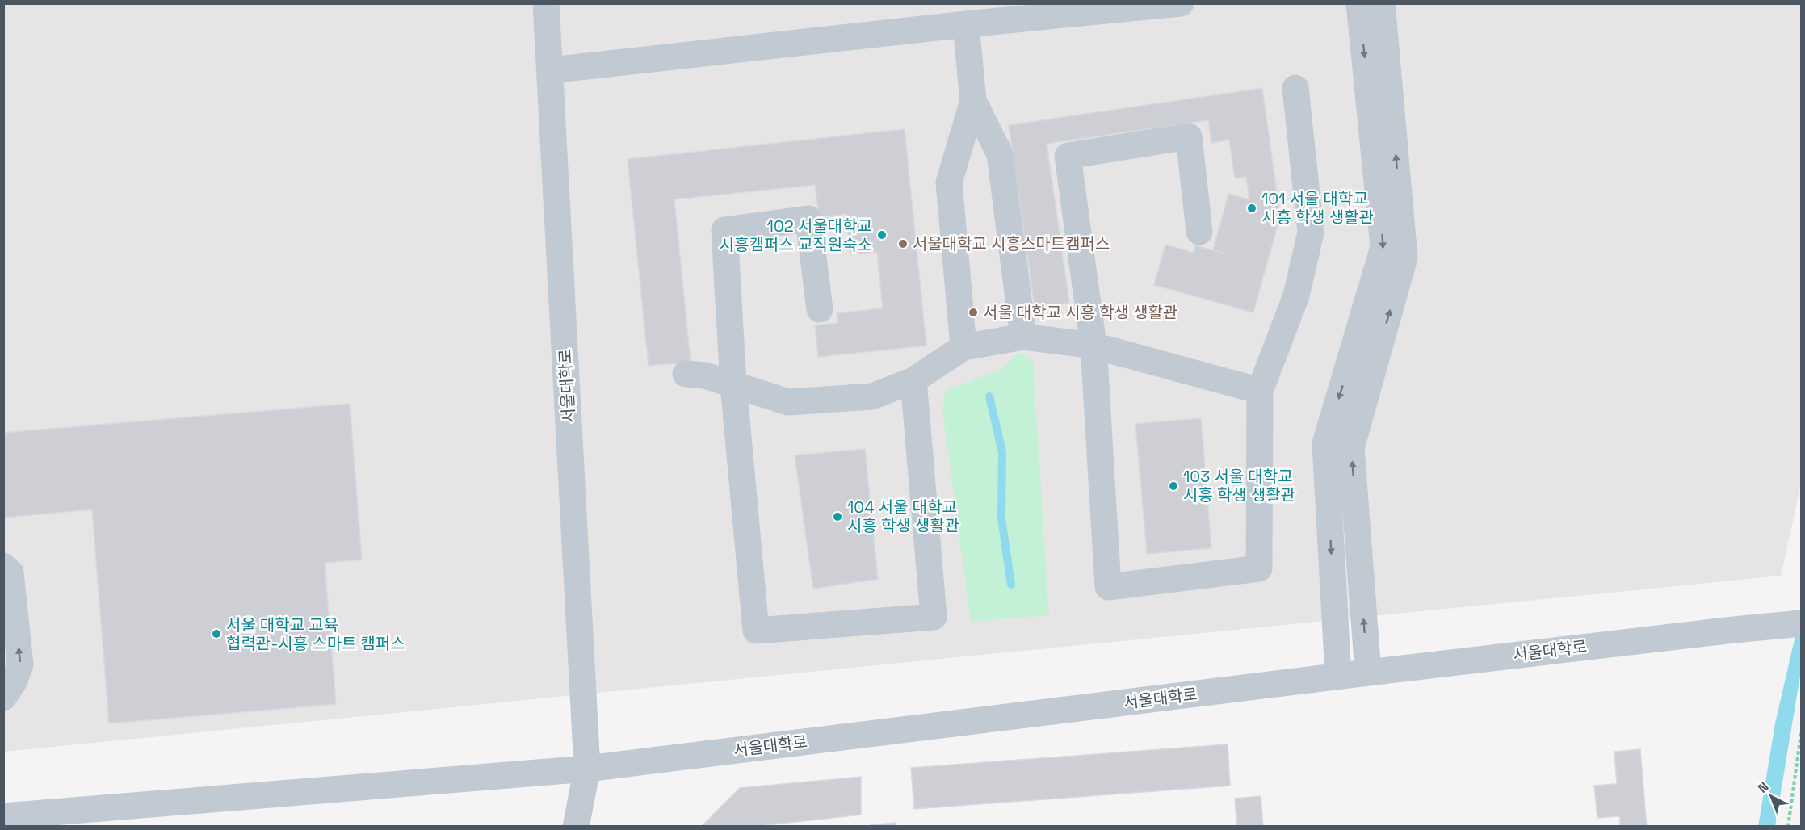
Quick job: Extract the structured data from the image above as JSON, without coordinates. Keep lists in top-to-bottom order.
{
  "streets": {
    "street": ["서울대학로"]
  },
  "places": [
    "101 서울 대학교 시흥 학생 생활관",
    "102 서울대학교 시흥캠퍼스 교직원숙소",
    "서울대학교 시흥스마트캠퍼스",
    "서울 대학교 시흥 학생 생활관",
    "103 서울 대학교 시흥 학생 생활관",
    "104 서울 대학교 시흥 학생 생활관",
    "서울 대학교 교육 협력관-시흥 스마트 캠퍼스"
  ],
  "north": "top left"
}
